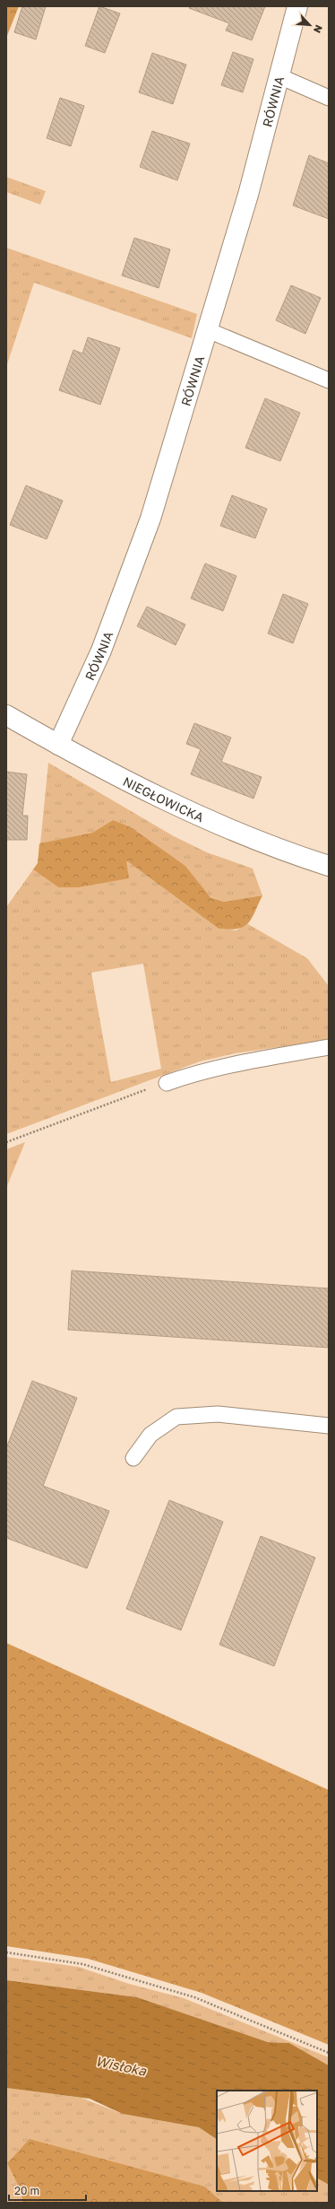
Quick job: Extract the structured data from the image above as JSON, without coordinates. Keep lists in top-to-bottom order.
{
  "streets": {
    "street": ["RÓWNIA", "NIEGŁOWICKA"]
  },
  "crossings": [
    ["RÓWNIA", "NIEGŁOWICKA"]
  ],
  "water": ["Wisłoka"],
  "scale_bar": "20 m",
  "north": "bottom right"
}
